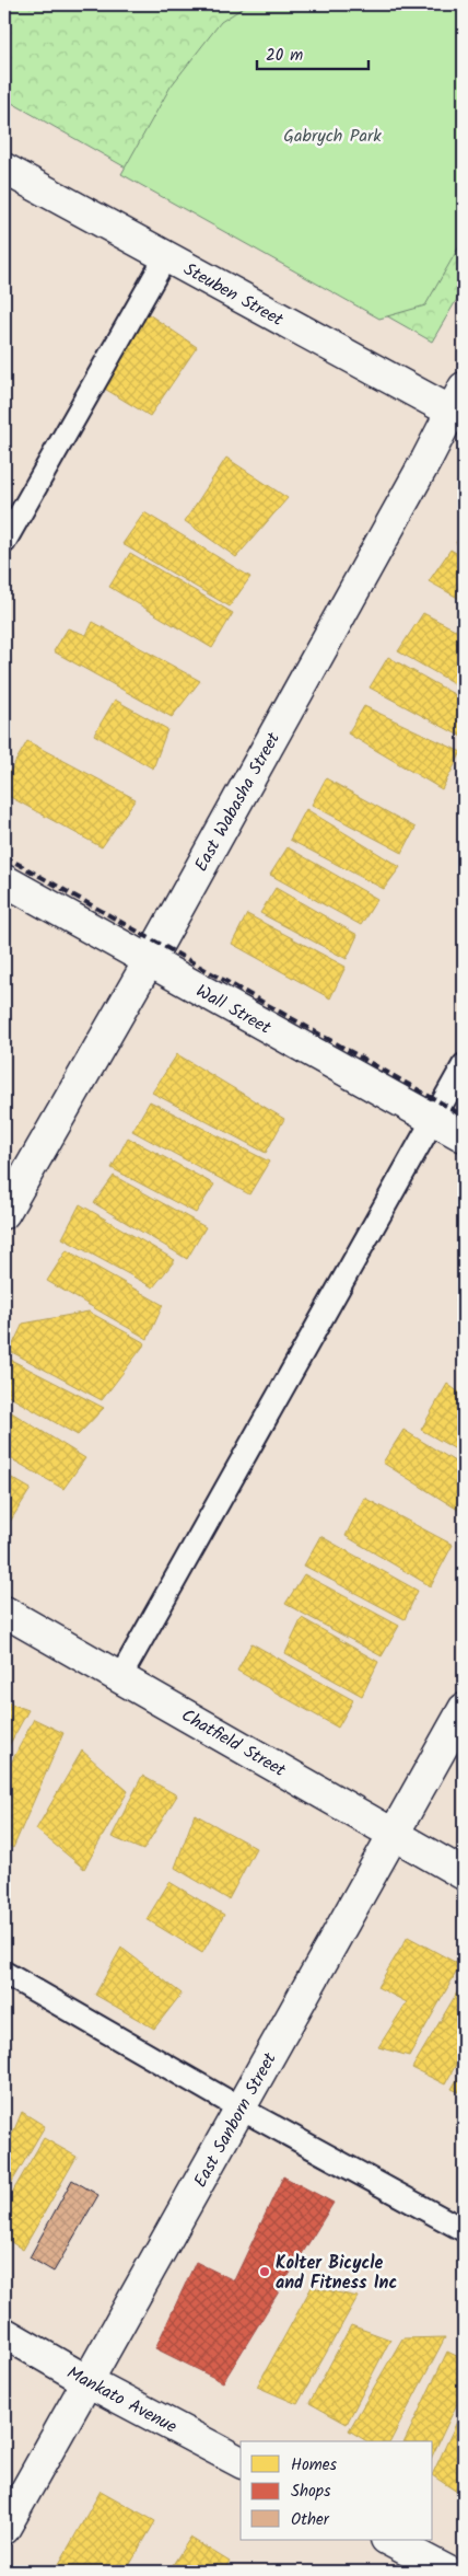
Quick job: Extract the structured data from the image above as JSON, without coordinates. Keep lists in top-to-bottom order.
{
  "streets": {
    "street": [
      "Steuben Street",
      "East Wabasha Street",
      "Wall Street",
      "Chatfield Street",
      "East Sanborn Street",
      "Mankato Avenue"
    ]
  },
  "crossings": [
    ["Steuben Street", "East Wabasha Street"],
    ["East Wabasha Street", "Wall Street"],
    ["Chatfield Street", "East Sanborn Street"],
    ["East Sanborn Street", "Mankato Avenue"]
  ],
  "parks": ["Gabrych Park"],
  "places": ["Kolter Bicycle and Fitness Inc"],
  "legend": ["Homes", "Shops", "Other"],
  "scale_bar": "20 m"
}
